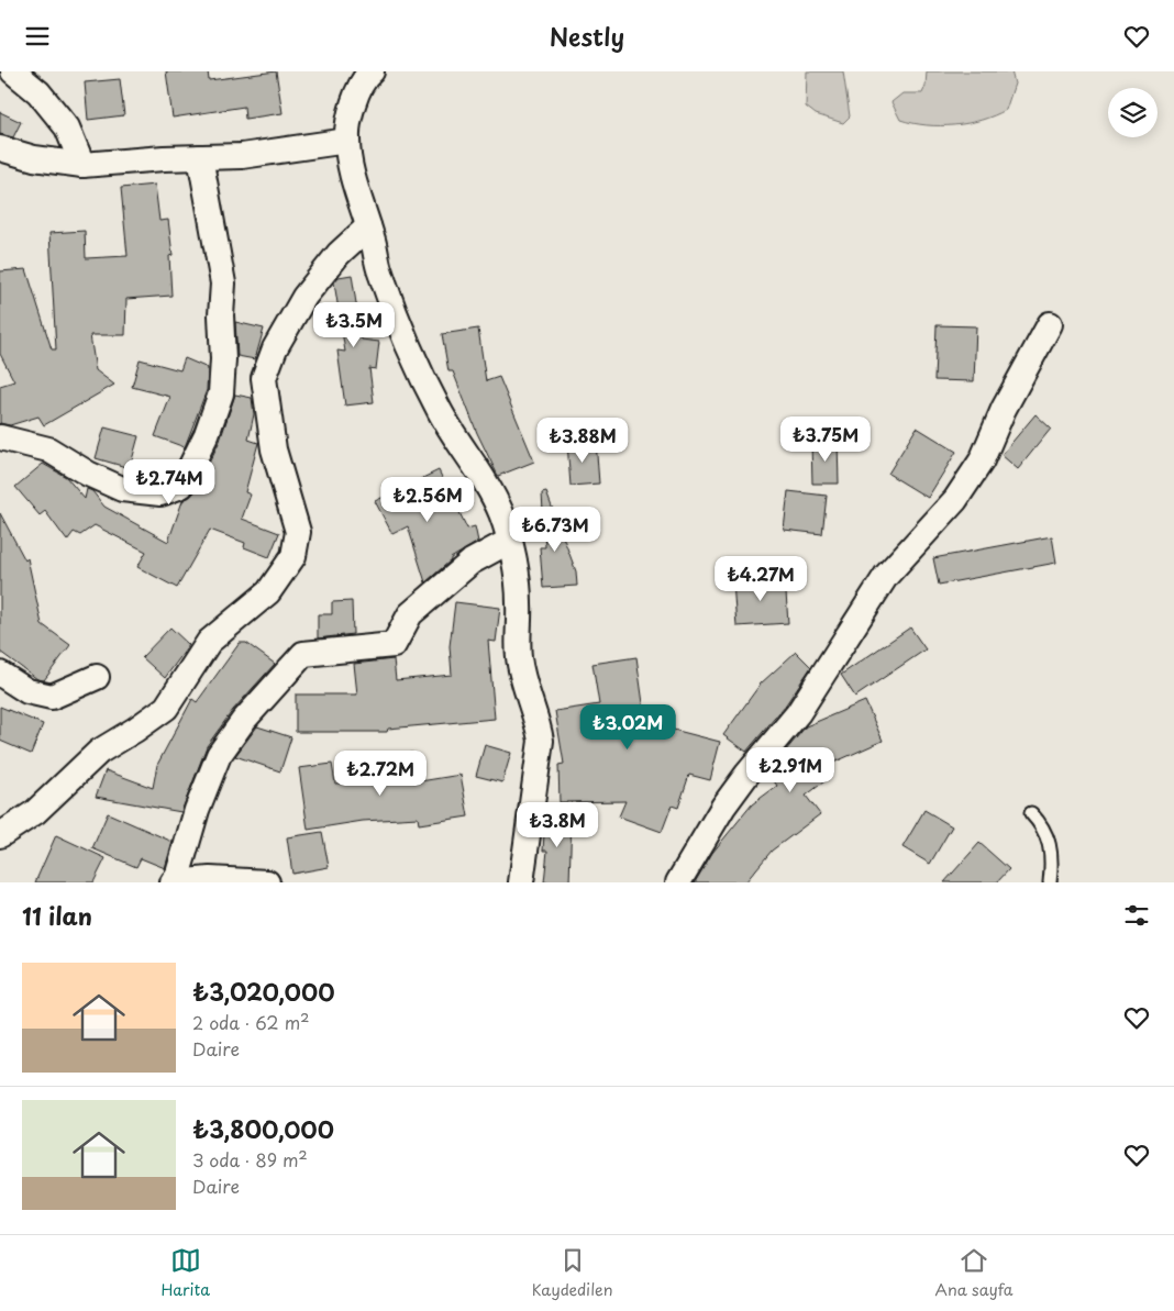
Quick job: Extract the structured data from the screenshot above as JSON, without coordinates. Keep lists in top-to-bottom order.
{
  "page": {
    "header": "Nestly",
    "price": [
      "₺3.5M",
      "₺3.75M",
      "₺3.88M",
      "₺2.74M",
      "₺2.56M",
      "₺6.73M",
      "₺4.27M",
      "₺3.02M",
      "₺2.91M",
      "₺2.72M",
      "₺3.8M"
    ],
    "heading": "11 ilan",
    "list": [
      {
        "name": "₺3,020,000",
        "note": "2 oda · 62 m² · Daire"
      },
      {
        "name": "₺3,800,000",
        "note": "3 oda · 89 m² · Daire"
      }
    ],
    "tabs": ["Harita", "Kaydedilen", "Ana sayfa"]
  }
}
